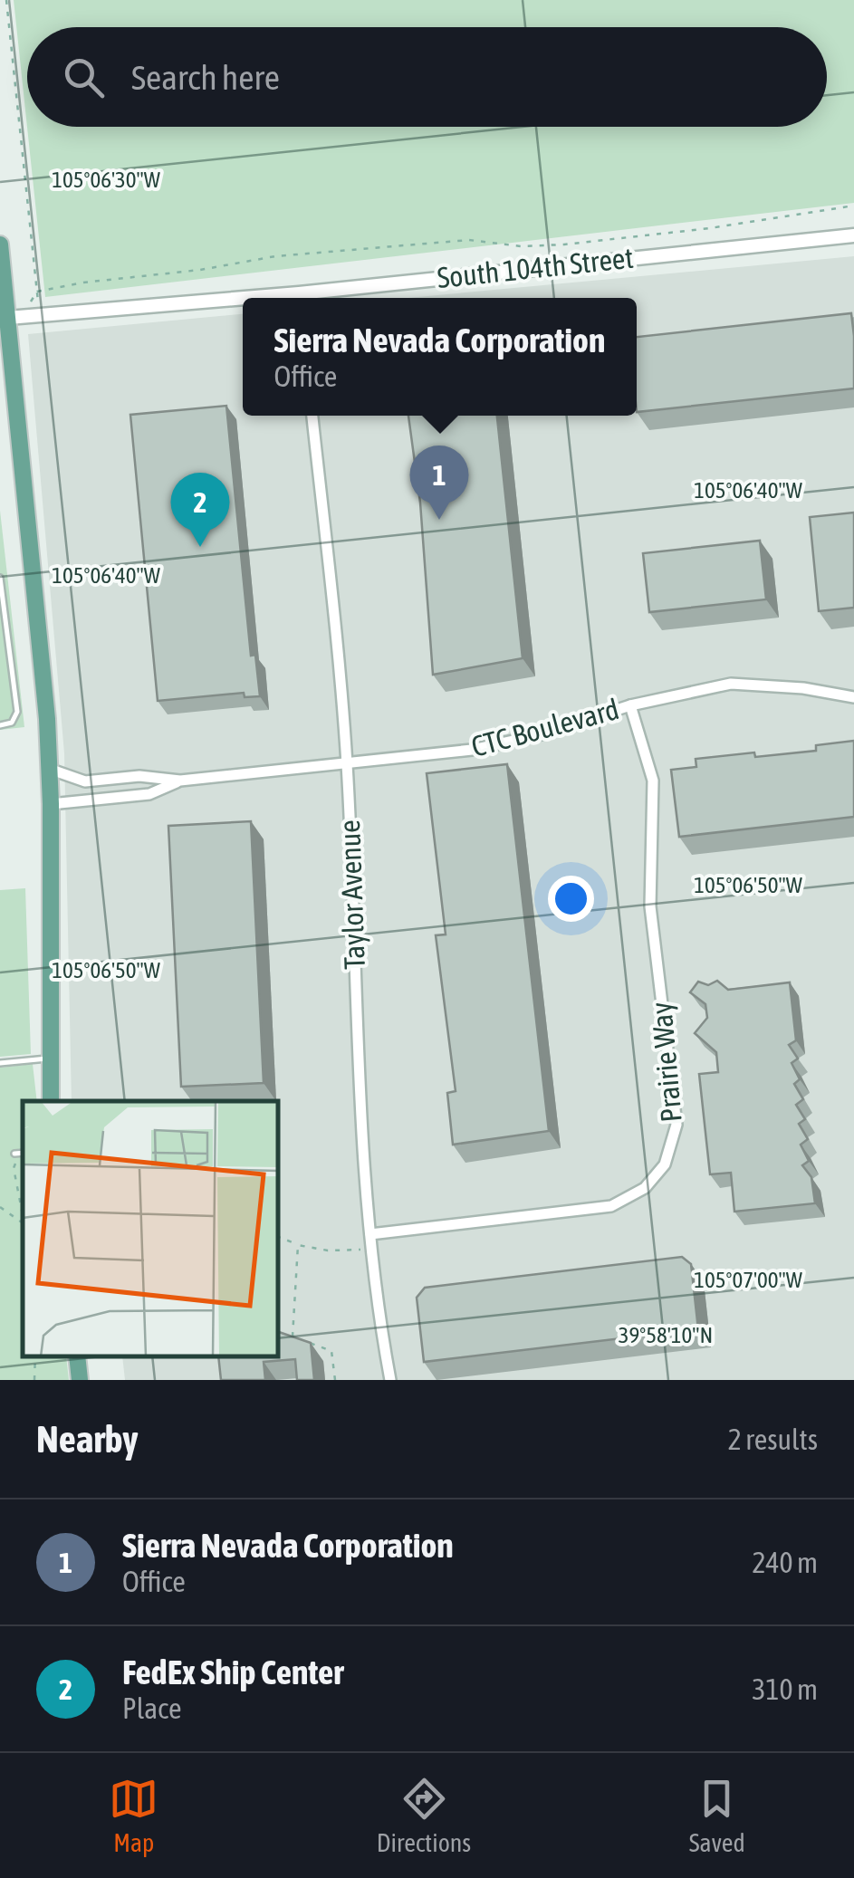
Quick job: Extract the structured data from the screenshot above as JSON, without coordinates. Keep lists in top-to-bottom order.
{
  "streets": {
    "street": [
      "South 104th Street",
      "CTC Boulevard",
      "Taylor Avenue",
      "Prairie Way"
    ]
  },
  "crossings": [
    ["CTC Boulevard", "Taylor Avenue"],
    ["CTC Boulevard", "Prairie Way"],
    ["Taylor Avenue", "Prairie Way"]
  ],
  "page": {
    "search": "Search here",
    "popup": ["Sierra Nevada Corporation", "Office"],
    "pins": ["1", "2"],
    "heading": ["Nearby", "2 results"],
    "list": [
      {
        "mark": "1",
        "name": "Sierra Nevada Corporation",
        "note": "Office",
        "value": "240 m"
      },
      {
        "mark": "2",
        "name": "FedEx Ship Center",
        "note": "Place",
        "value": "310 m"
      }
    ],
    "nav": ["Map", "Directions", "Saved"]
  },
  "coordinates": [
    "105°06'30\"W",
    "105°06'40\"W",
    "105°06'50\"W",
    "105°07'00\"W",
    "39°58'10\"N"
  ]
}
